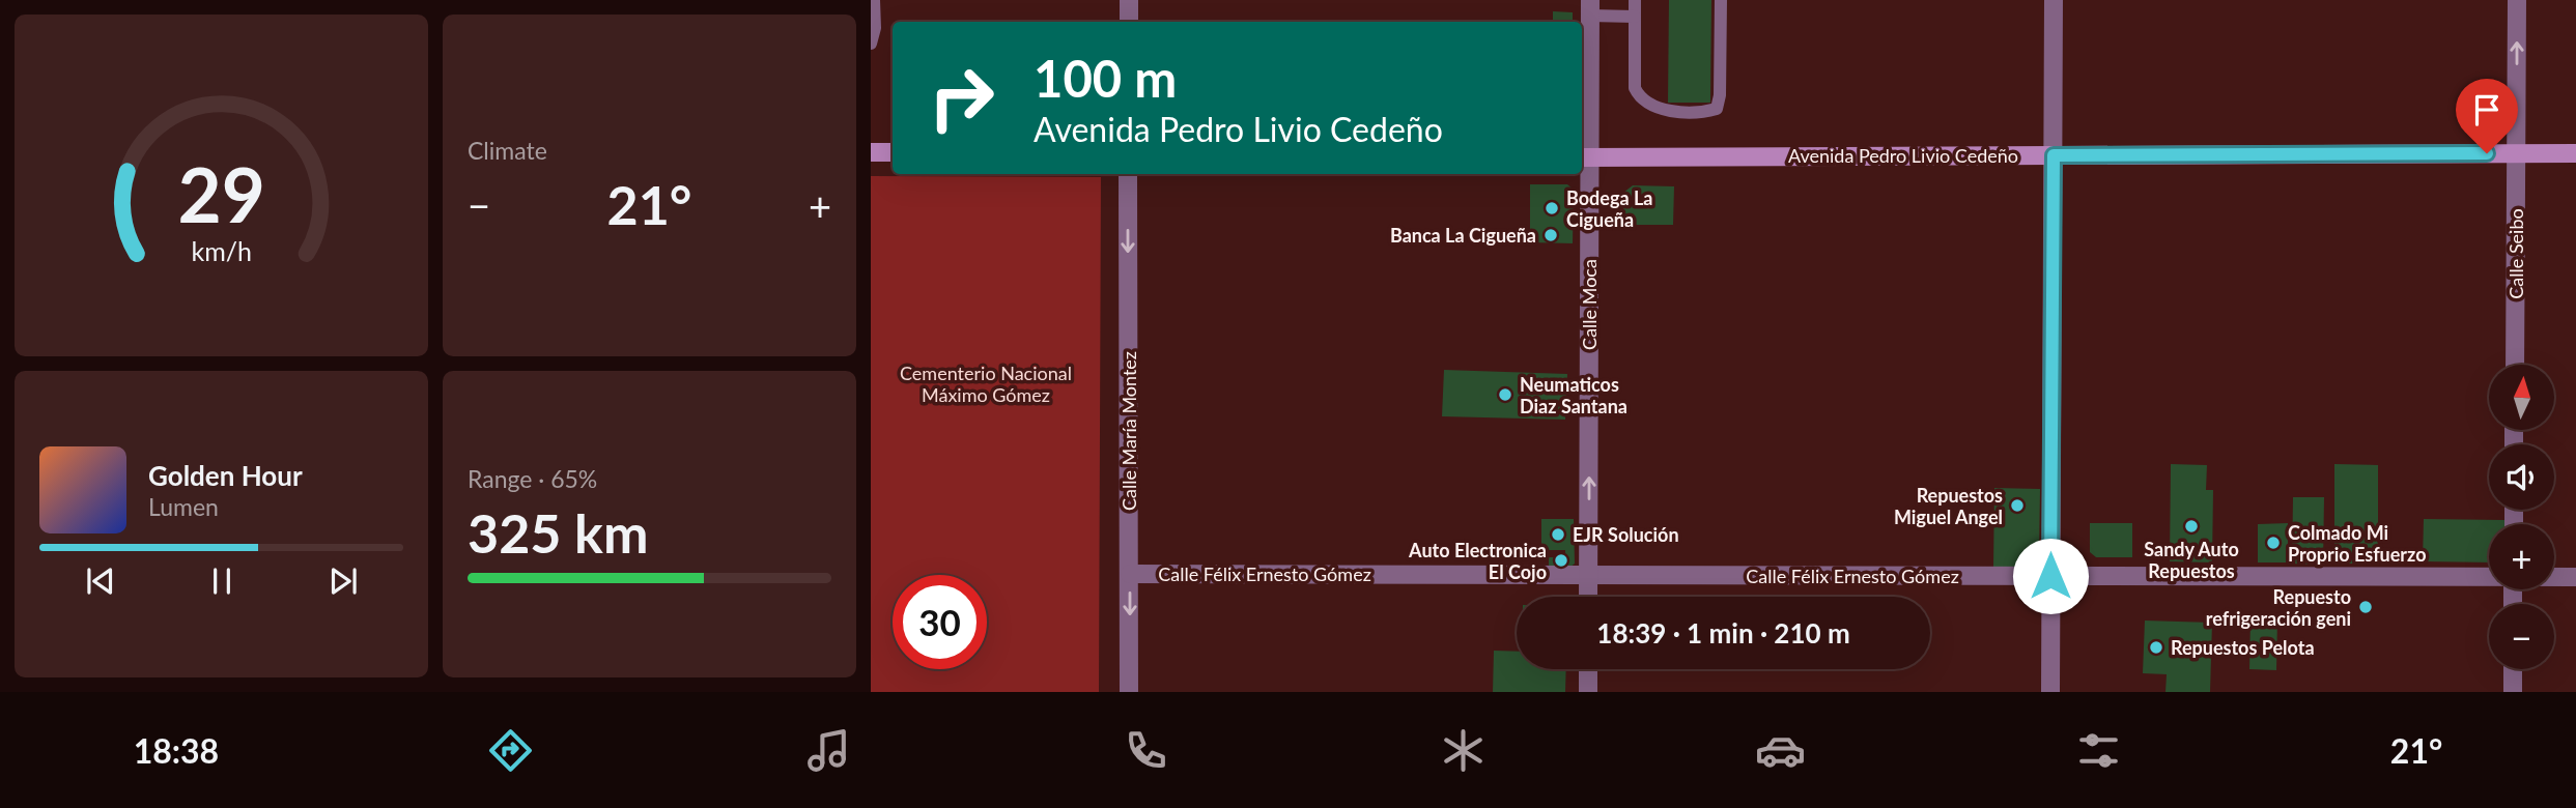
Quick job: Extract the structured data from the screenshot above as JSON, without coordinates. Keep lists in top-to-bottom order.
{
  "streets": {
    "main road": ["Avenida Pedro Livio Cedeño"],
    "street": [
      "Calle Seibo",
      "Calle Moca",
      "Calle María Montez",
      "Calle Félix Ernesto Gómez"
    ]
  },
  "crossings": [
    ["Avenida Pedro Livio Cedeño", "Calle Seibo"],
    ["Avenida Pedro Livio Cedeño", "Calle Moca"],
    ["Calle Moca", "Calle Félix Ernesto Gómez"],
    ["Calle María Montez", "Calle Félix Ernesto Gómez"]
  ],
  "one_way": ["Calle Seibo", "Calle Moca", "Calle María Montez"],
  "parks": ["Cementerio Nacional Máximo Gómez"],
  "places": [
    "Bodega La Cigueña",
    "Banca La Cigueña",
    "Neumaticos Diaz Santana",
    "Repuestos Miguel Angel",
    "Sandy Auto Repuestos",
    "EJR Solución",
    "Colmado Mi Proprio Esfuerzo",
    "Auto Electronica El Cojo",
    "Repuesto refrigeración geni",
    "Repuestos Pelota"
  ],
  "north": "top",
  "page": {
    "tile": [
      "Climate",
      ["Range · 65%", "325 km"]
    ],
    "turn": ["100 m", "Avenida Pedro Livio Cedeño"],
    "heat": ["−", "21°", "+"],
    "map_buttons": ["+", "−"],
    "song": ["Golden Hour", "Lumen"],
    "limit": "30",
    "trip": "18:39 · 1 min · 210 m",
    "tabs": ["18:38", "21°"],
    "gauge": ["29", "km/h"]
  }
}
